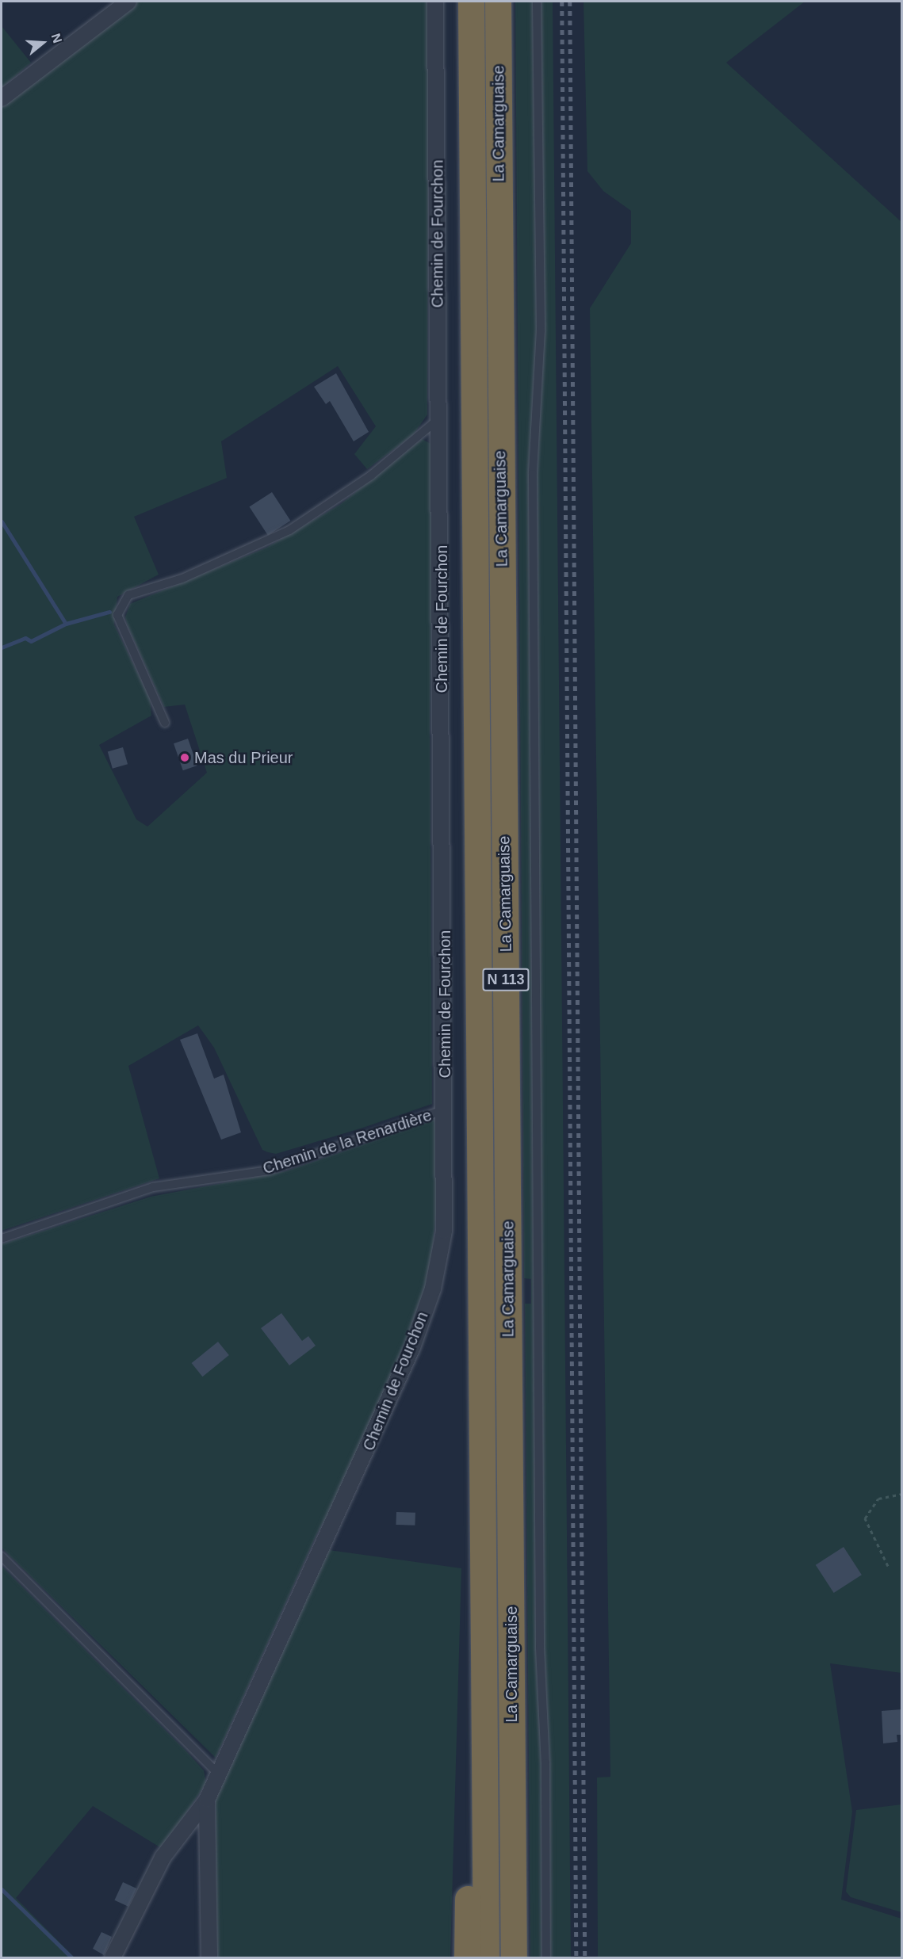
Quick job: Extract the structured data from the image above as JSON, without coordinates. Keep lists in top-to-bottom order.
{
  "streets": {
    "highway": ["La Camarguaise", "N 113"],
    "street": ["Chemin de Fourchon"],
    "lane": ["Chemin de la Renardière"]
  },
  "crossings": [
    ["Chemin de Fourchon", "Chemin de la Renardière"]
  ],
  "places": ["Mas du Prieur"],
  "north": "right"
}
